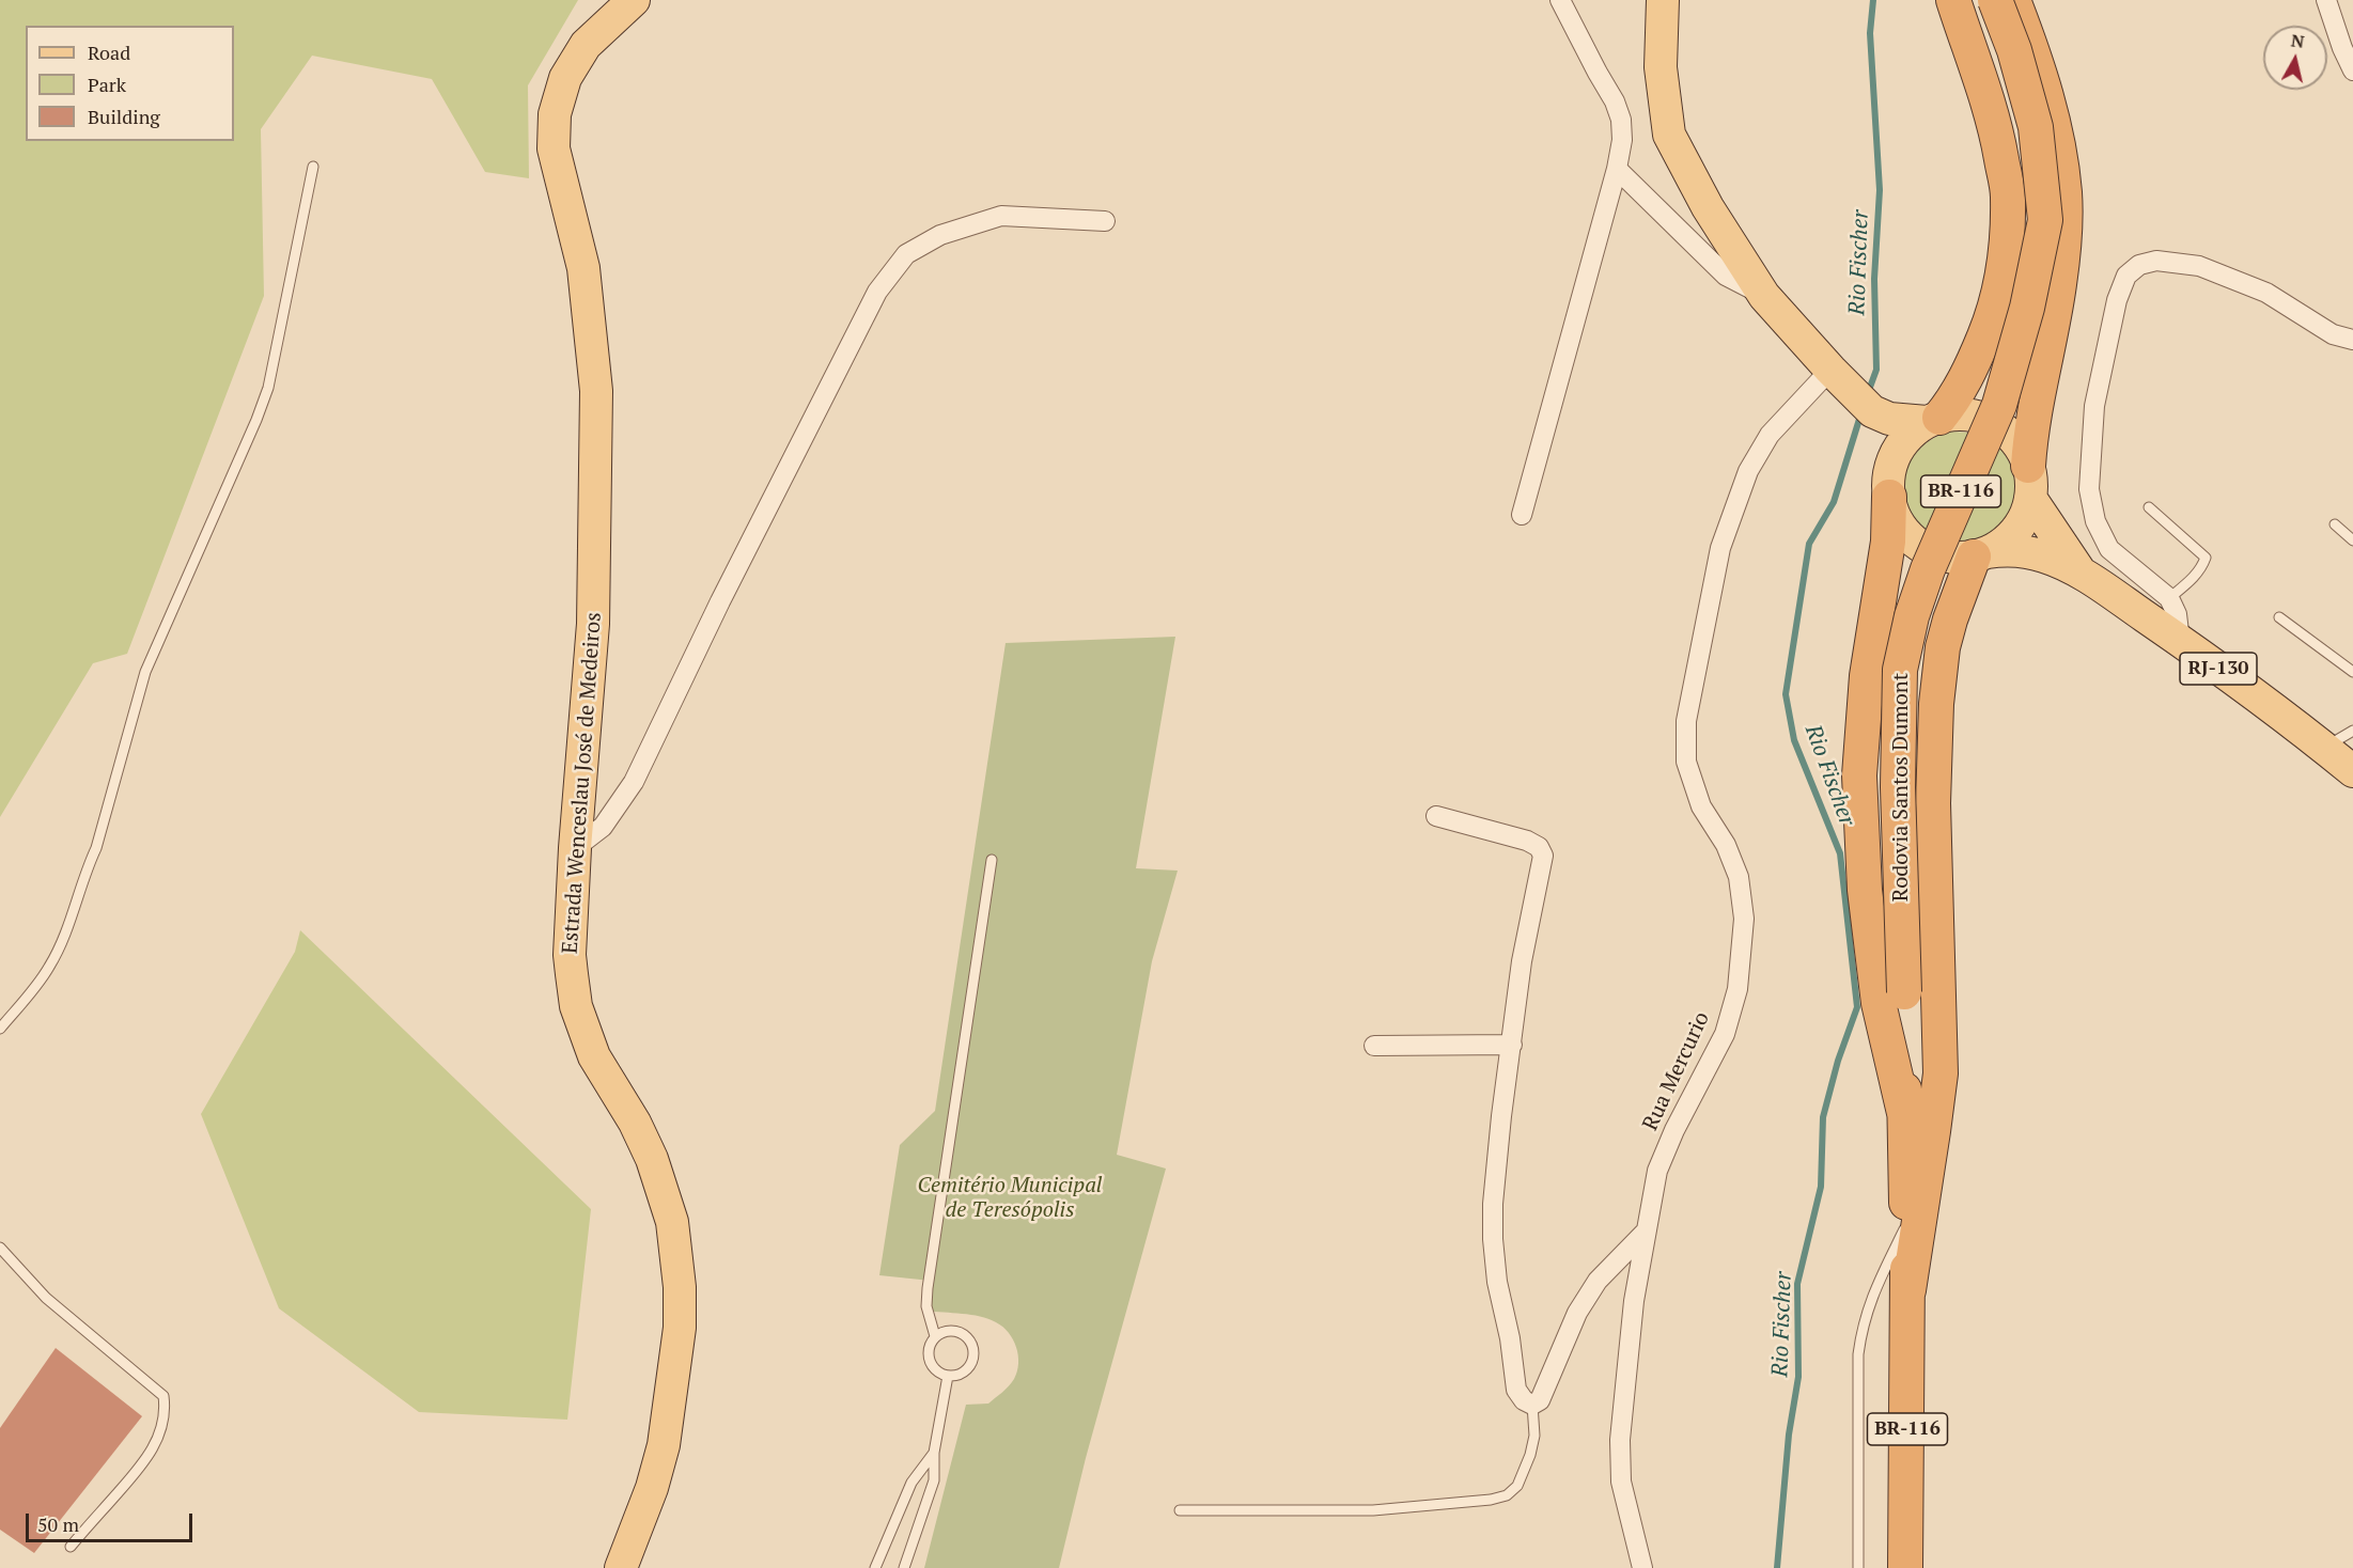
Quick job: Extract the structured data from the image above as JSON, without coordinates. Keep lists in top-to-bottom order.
{
  "streets": {
    "highway": ["BR-116", "Rodovia Santos Dumont"],
    "main road": ["RJ-130", "Estrada Wenceslau José de Medeiros"],
    "street": ["Rua Mercurio"]
  },
  "water": ["Rio Fischer"],
  "parks": ["Cemitério Municipal de Teresópolis"],
  "legend": ["Road", "Park", "Building"],
  "scale_bar": "50 m",
  "north": "top"
}
